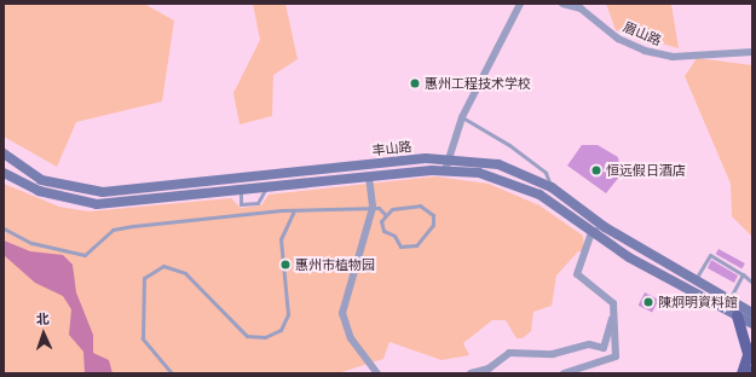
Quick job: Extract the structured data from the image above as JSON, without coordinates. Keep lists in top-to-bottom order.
{
  "streets": {
    "main road": ["丰山路"],
    "street": ["眉山路"]
  },
  "places": [
    "惠州工程技术学校",
    "恒远假日酒店",
    "惠州市植物园",
    "陳炯明資料館"
  ],
  "north": "top"
}
